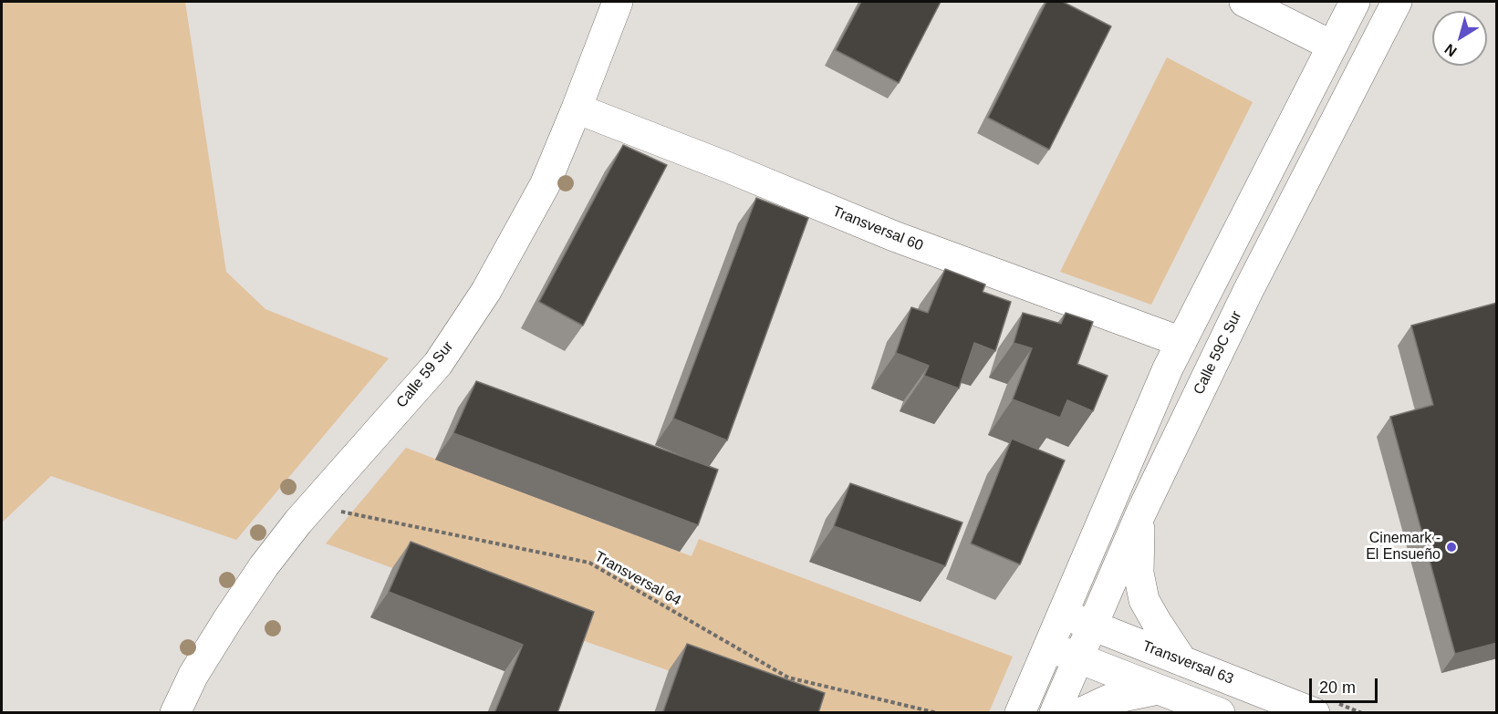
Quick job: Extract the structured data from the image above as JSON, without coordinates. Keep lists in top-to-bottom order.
{
  "streets": {
    "street": [
      "Transversal 60",
      "Calle 59C Sur",
      "Calle 59 Sur",
      "Transversal 63"
    ],
    "path": ["Transversal 64"]
  },
  "crossings": [
    ["Transversal 60", "Calle 59 Sur"],
    ["Calle 59C Sur", "Transversal 63"],
    ["Calle 59 Sur", "Transversal 64"]
  ],
  "places": ["Cinemark - El Ensueño"],
  "scale_bar": "20 m",
  "north": "bottom left"
}
